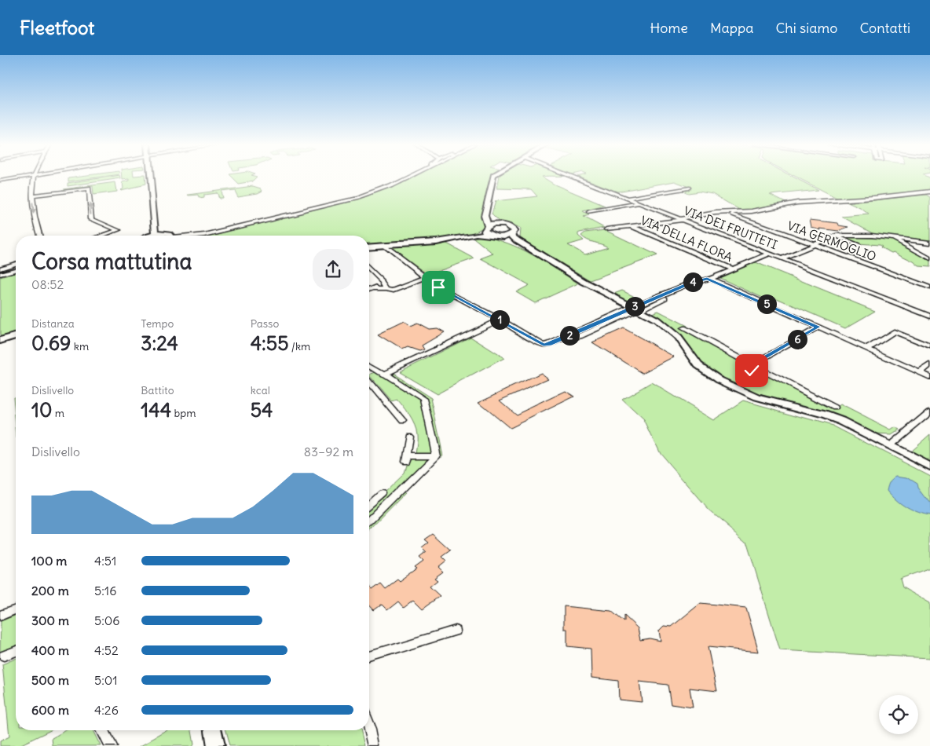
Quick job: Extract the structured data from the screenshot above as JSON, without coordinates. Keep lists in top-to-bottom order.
{
  "streets": {
    "street": ["VIA DEI FRUTTETI", "VIA DELLA FLORA", "VIA GERMOGLIO"]
  },
  "page": {
    "header": "Fleetfoot",
    "nav": [
      "Home",
      "Mappa",
      "Chi siamo",
      "Contatti"
    ],
    "heading": ["Corsa mattutina", "08:52"],
    "pins": [
      "4",
      "5",
      "3",
      "1",
      "2",
      "6"
    ],
    "stats": [
      ["Distanza", "0.69 km"],
      ["Tempo", "3:24"],
      ["Passo", "4:55 /km"],
      ["Dislivello", "10 m"],
      ["Battito", "144 bpm"],
      ["kcal", "54"]
    ],
    "chart": ["Dislivello", "83–92 m"],
    "list": [
      {
        "name": "100 m",
        "note": "4:51"
      },
      {
        "name": "200 m",
        "note": "5:16"
      },
      {
        "name": "300 m",
        "note": "5:06"
      },
      {
        "name": "400 m",
        "note": "4:52"
      },
      {
        "name": "500 m",
        "note": "5:01"
      },
      {
        "name": "600 m",
        "note": "4:26"
      }
    ]
  }
}
